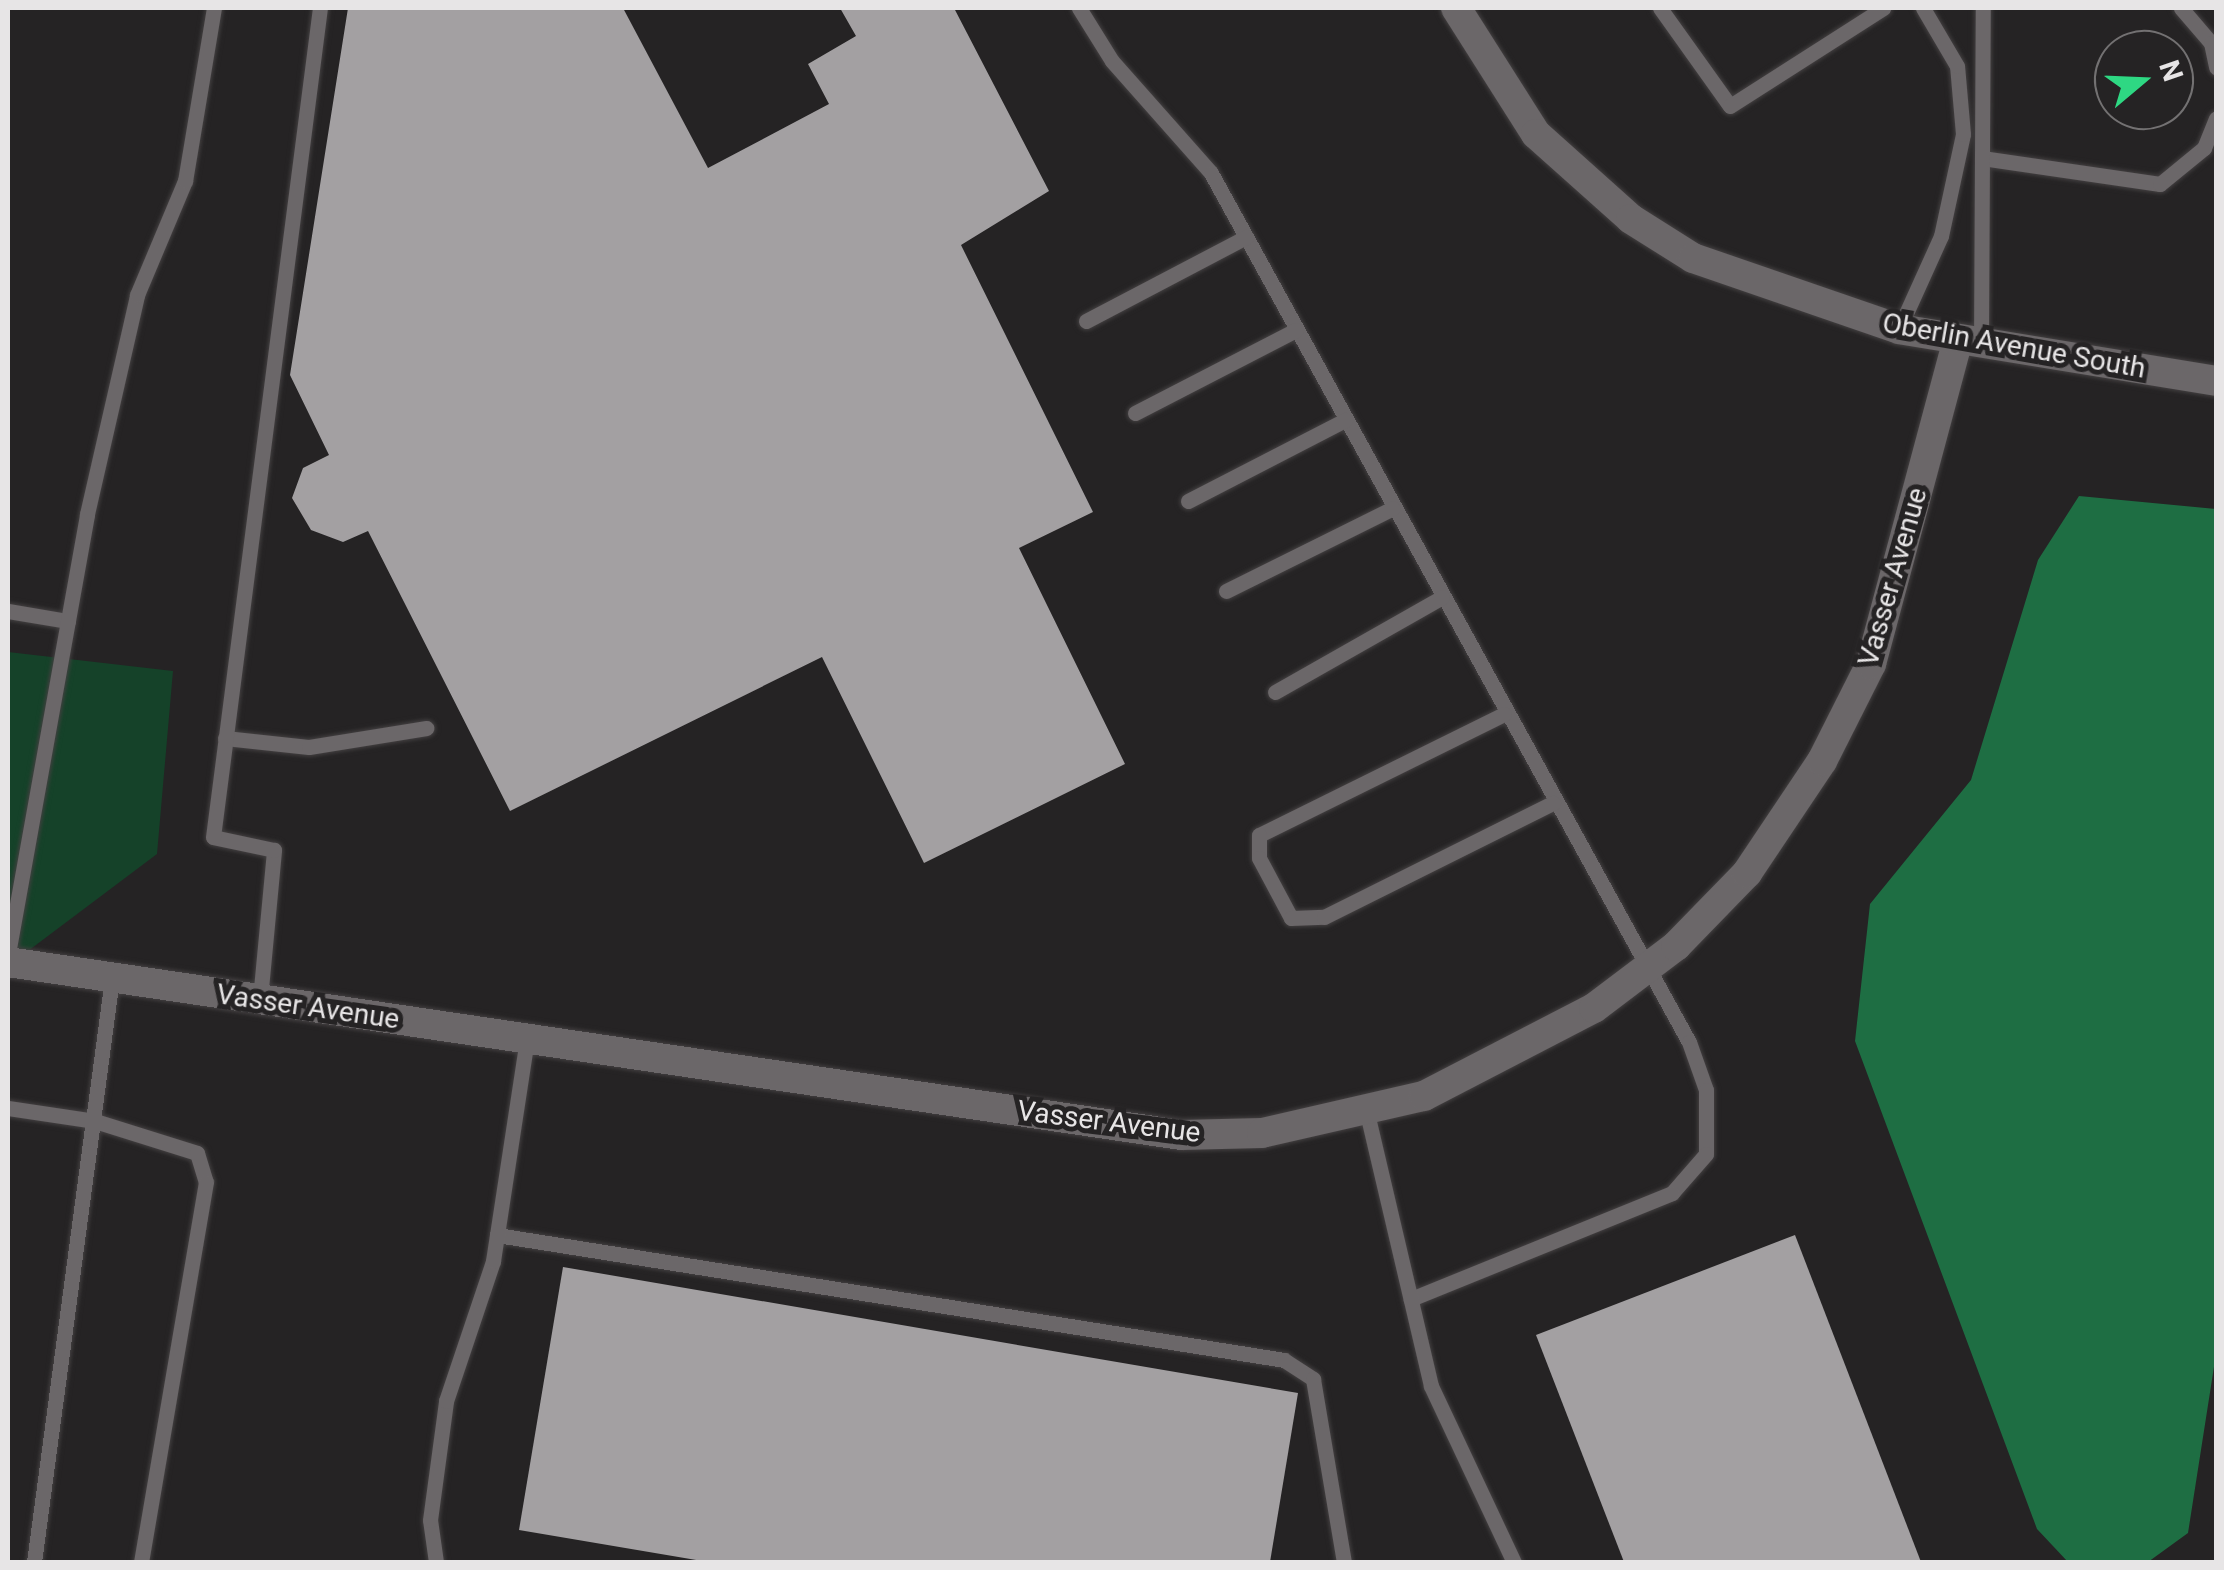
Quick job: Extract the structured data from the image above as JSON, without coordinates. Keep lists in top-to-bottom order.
{
  "streets": {
    "street": ["Oberlin Avenue South", "Vasser Avenue"]
  },
  "crossings": [
    ["Oberlin Avenue South", "Vasser Avenue"]
  ],
  "north": "right"
}
